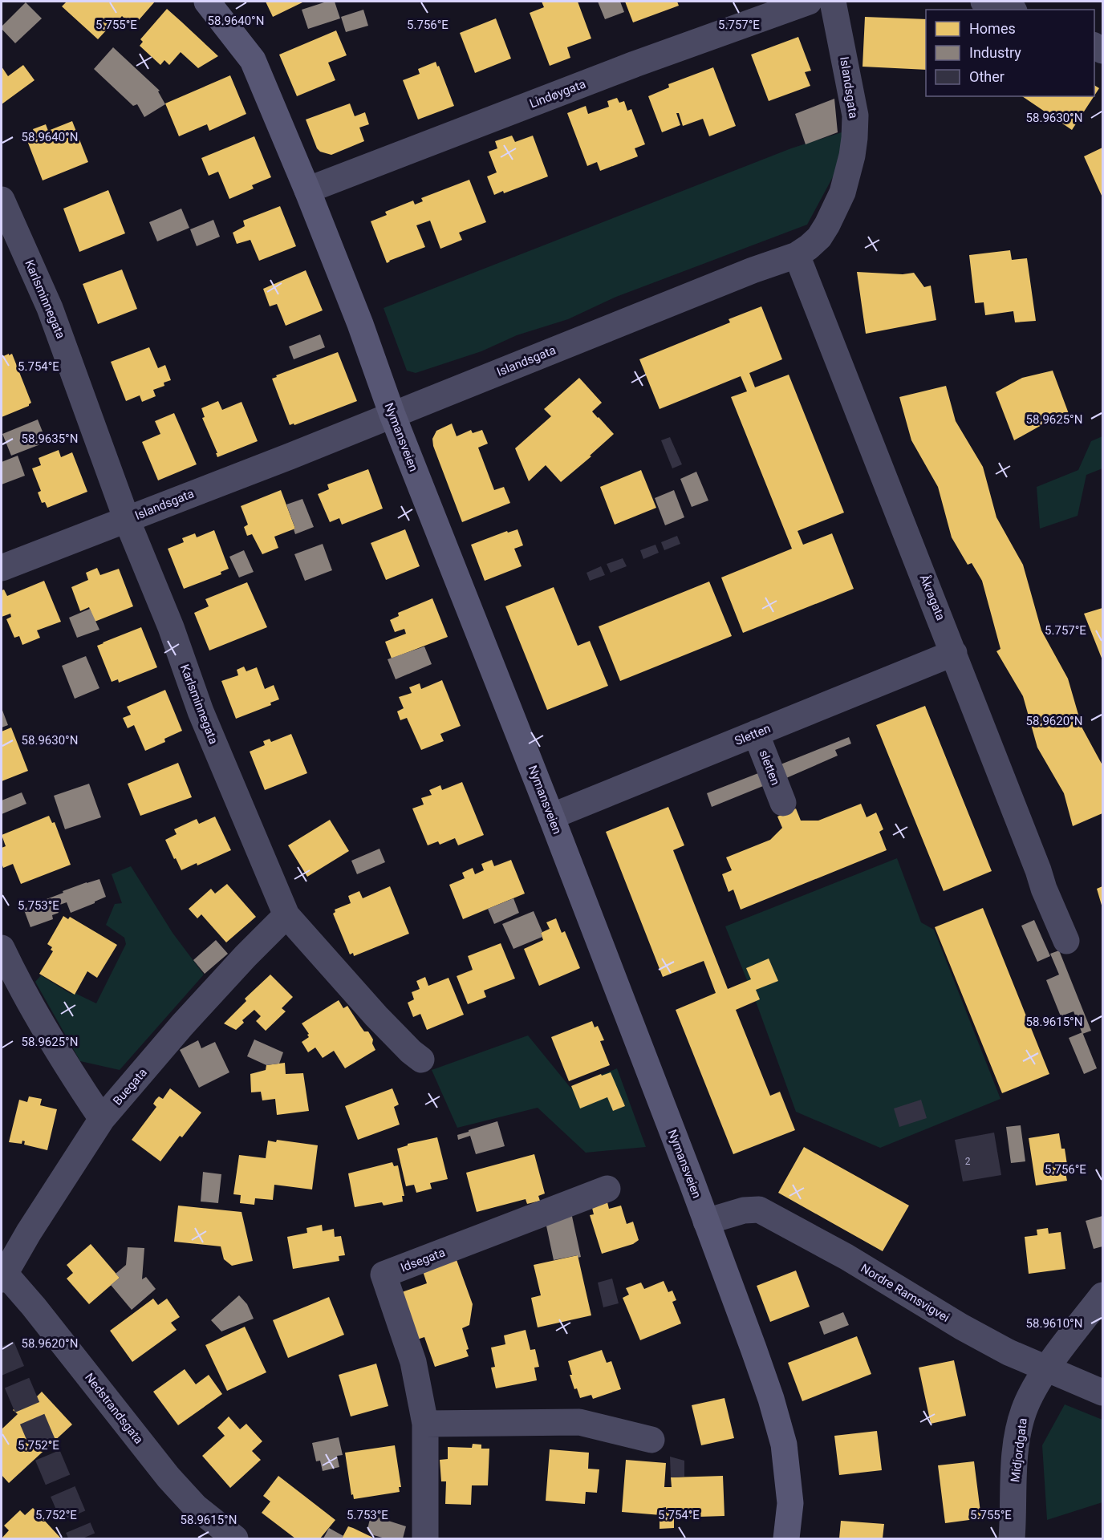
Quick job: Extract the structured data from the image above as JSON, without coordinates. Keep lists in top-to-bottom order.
{
  "streets": {
    "street": [
      "Islandsgata",
      "Lindøygata",
      "Karlsminnegata",
      "Nymansveien",
      "Åkragata",
      "Sletten",
      "sletten",
      "Buegata",
      "Idsegata",
      "Nordre Ramsvigvei",
      "Nedstrandsgata",
      "Midjordgata"
    ]
  },
  "crossings": [
    ["Islandsgata", "Karlsminnegata"],
    ["Islandsgata", "Nymansveien"],
    ["Islandsgata", "Åkragata"],
    ["Lindøygata", "Nymansveien"],
    ["Karlsminnegata", "Buegata"],
    ["Nymansveien", "Sletten"],
    ["Nymansveien", "Nordre Ramsvigvei"],
    ["Åkragata", "Sletten"],
    ["Sletten", "sletten"],
    ["Buegata", "Nedstrandsgata"],
    ["Nordre Ramsvigvei", "Midjordgata"]
  ],
  "house_numbers": ["2"],
  "legend": ["Homes", "Industry", "Other"],
  "coordinates": [
    "58.9640°N",
    "5.755°E",
    "5.756°E",
    "5.757°E",
    "58.9630°N",
    "5.754°E",
    "58.9625°N",
    "58.9635°N",
    "58.9620°N",
    "5.753°E",
    "58.9615°N",
    "58.9610°N",
    "5.752°E"
  ]
}
